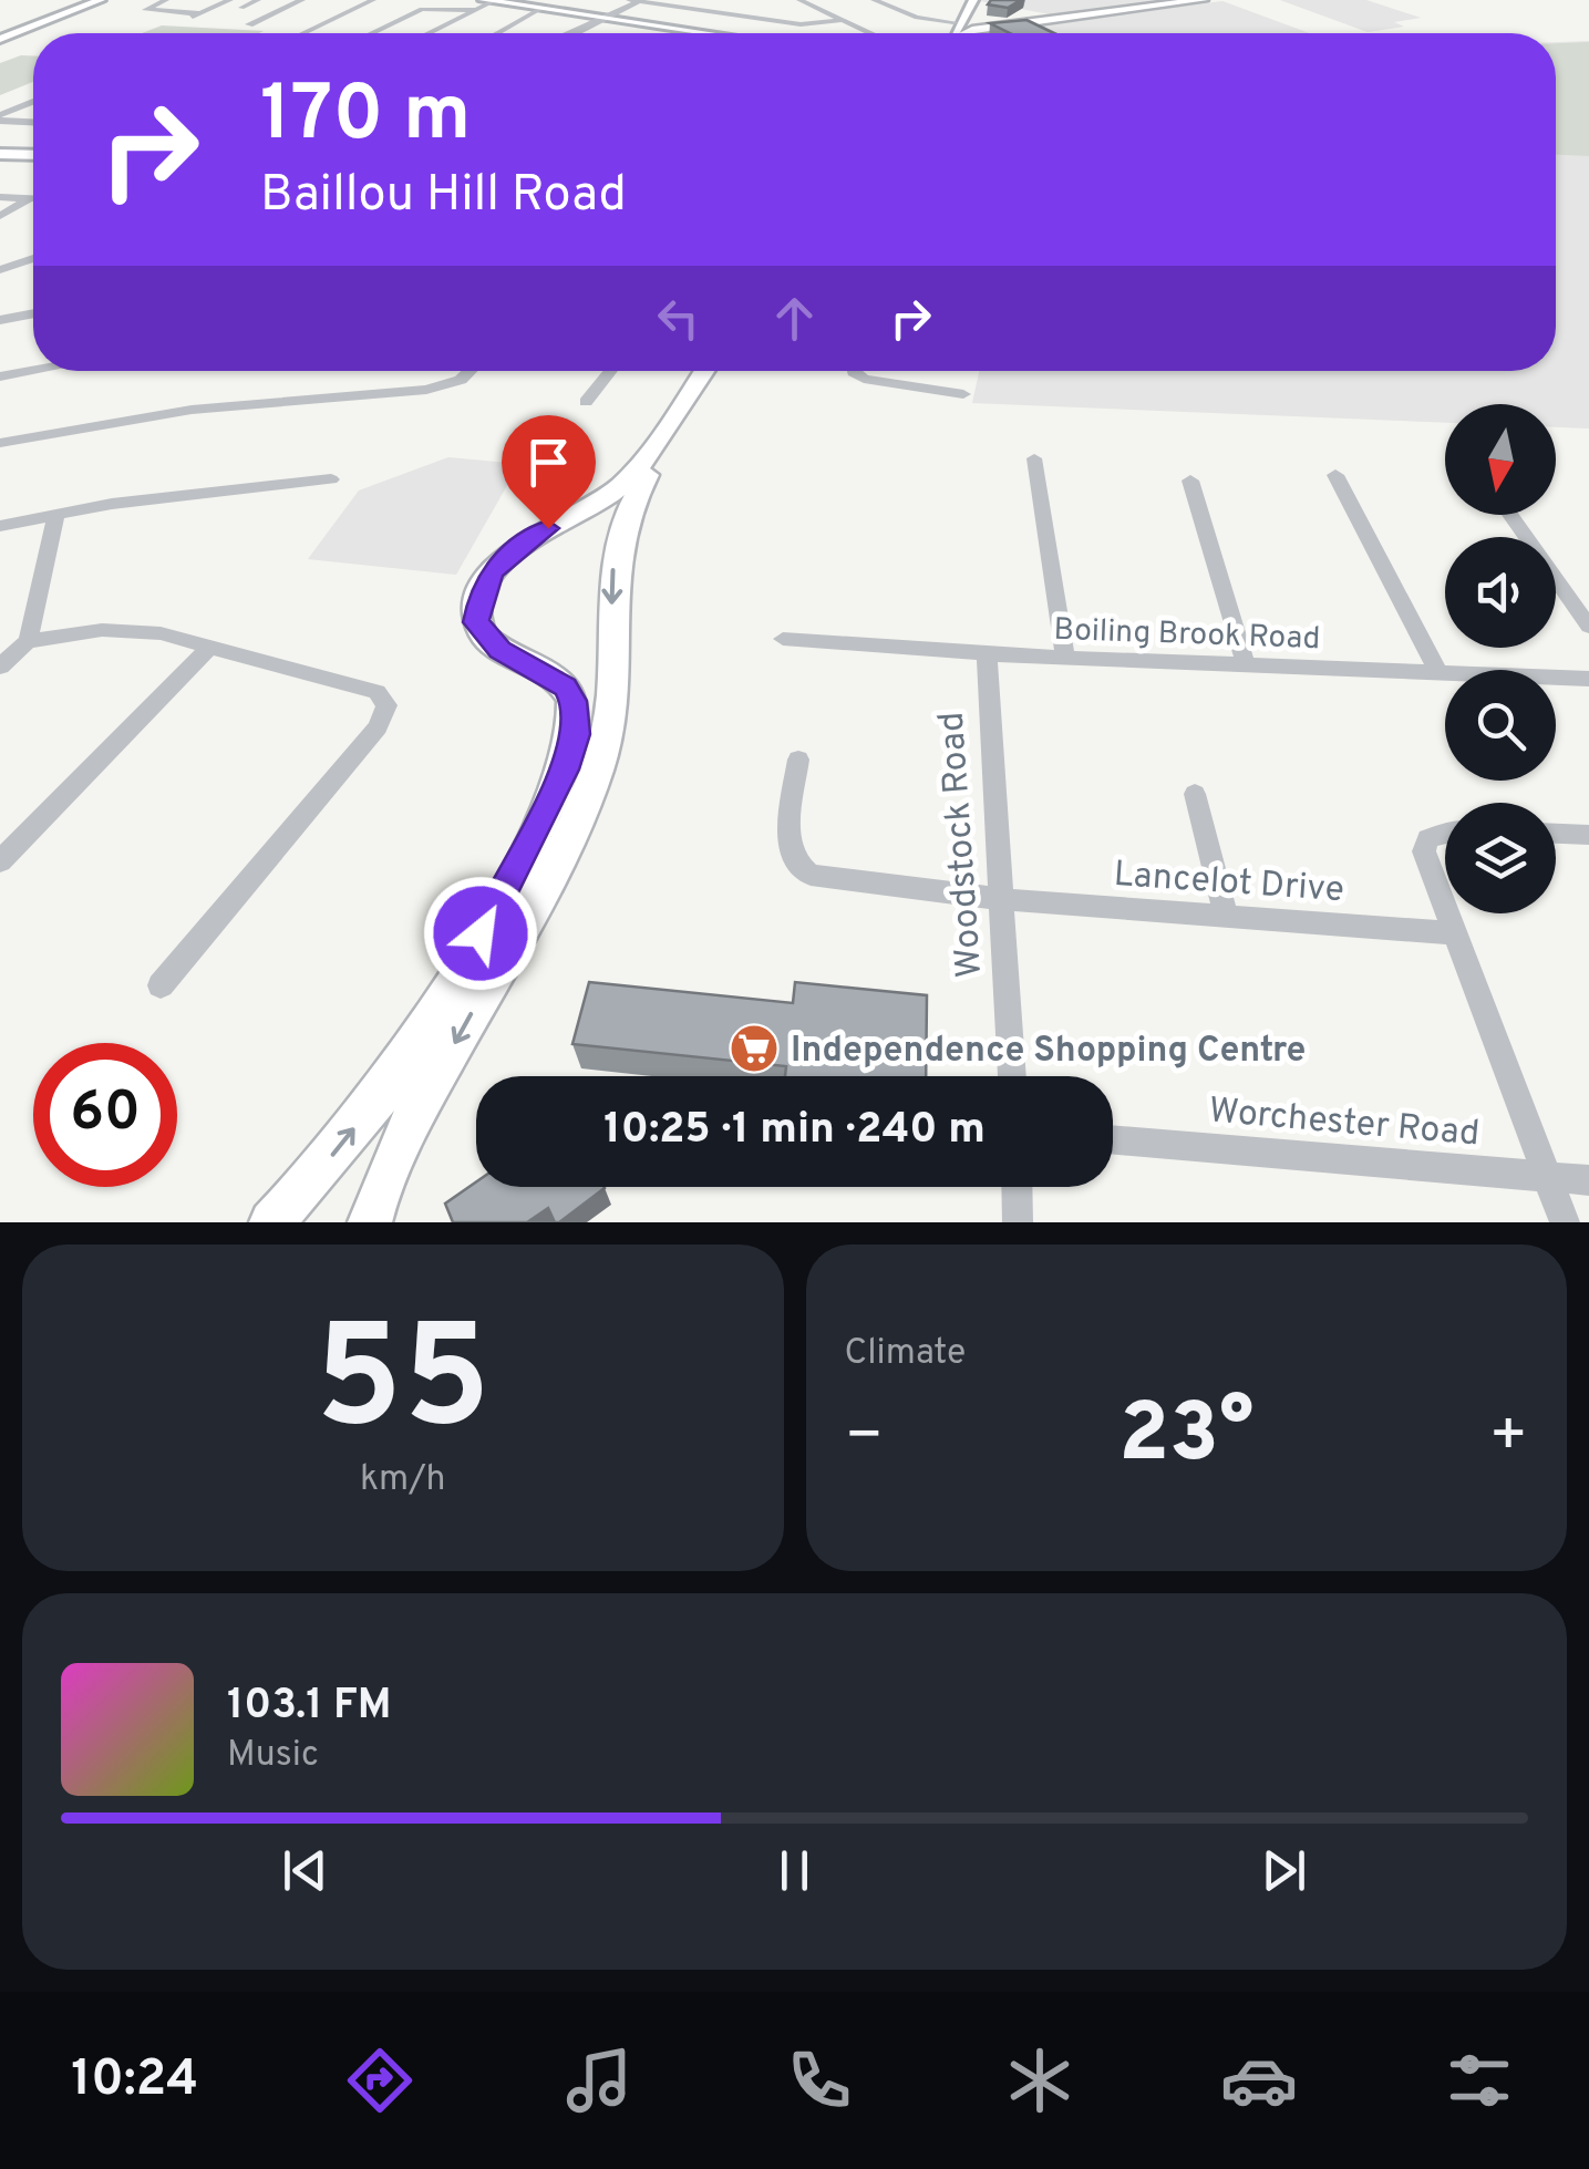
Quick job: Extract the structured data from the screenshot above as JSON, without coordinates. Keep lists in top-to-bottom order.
{
  "streets": {
    "street": [
      "Boiling Brook Road",
      "Woodstock Road",
      "Lancelot Drive",
      "Worchester Road"
    ]
  },
  "crossings": [
    ["Boiling Brook Road", "Woodstock Road"],
    ["Woodstock Road", "Lancelot Drive"]
  ],
  "places": {
    "supermarket": ["Independence Shopping Centre"]
  },
  "north": "bottom",
  "page": {
    "turn": ["170 m", "Baillou Hill Road"],
    "limit": "60",
    "trip": "10:25 · 1 min · 240 m",
    "tile": [
      ["55", "km/h"],
      "Climate"
    ],
    "heat": ["−", "23°", "+"],
    "song": ["103.1 FM", "Music"],
    "tabs": "10:24"
  }
}
